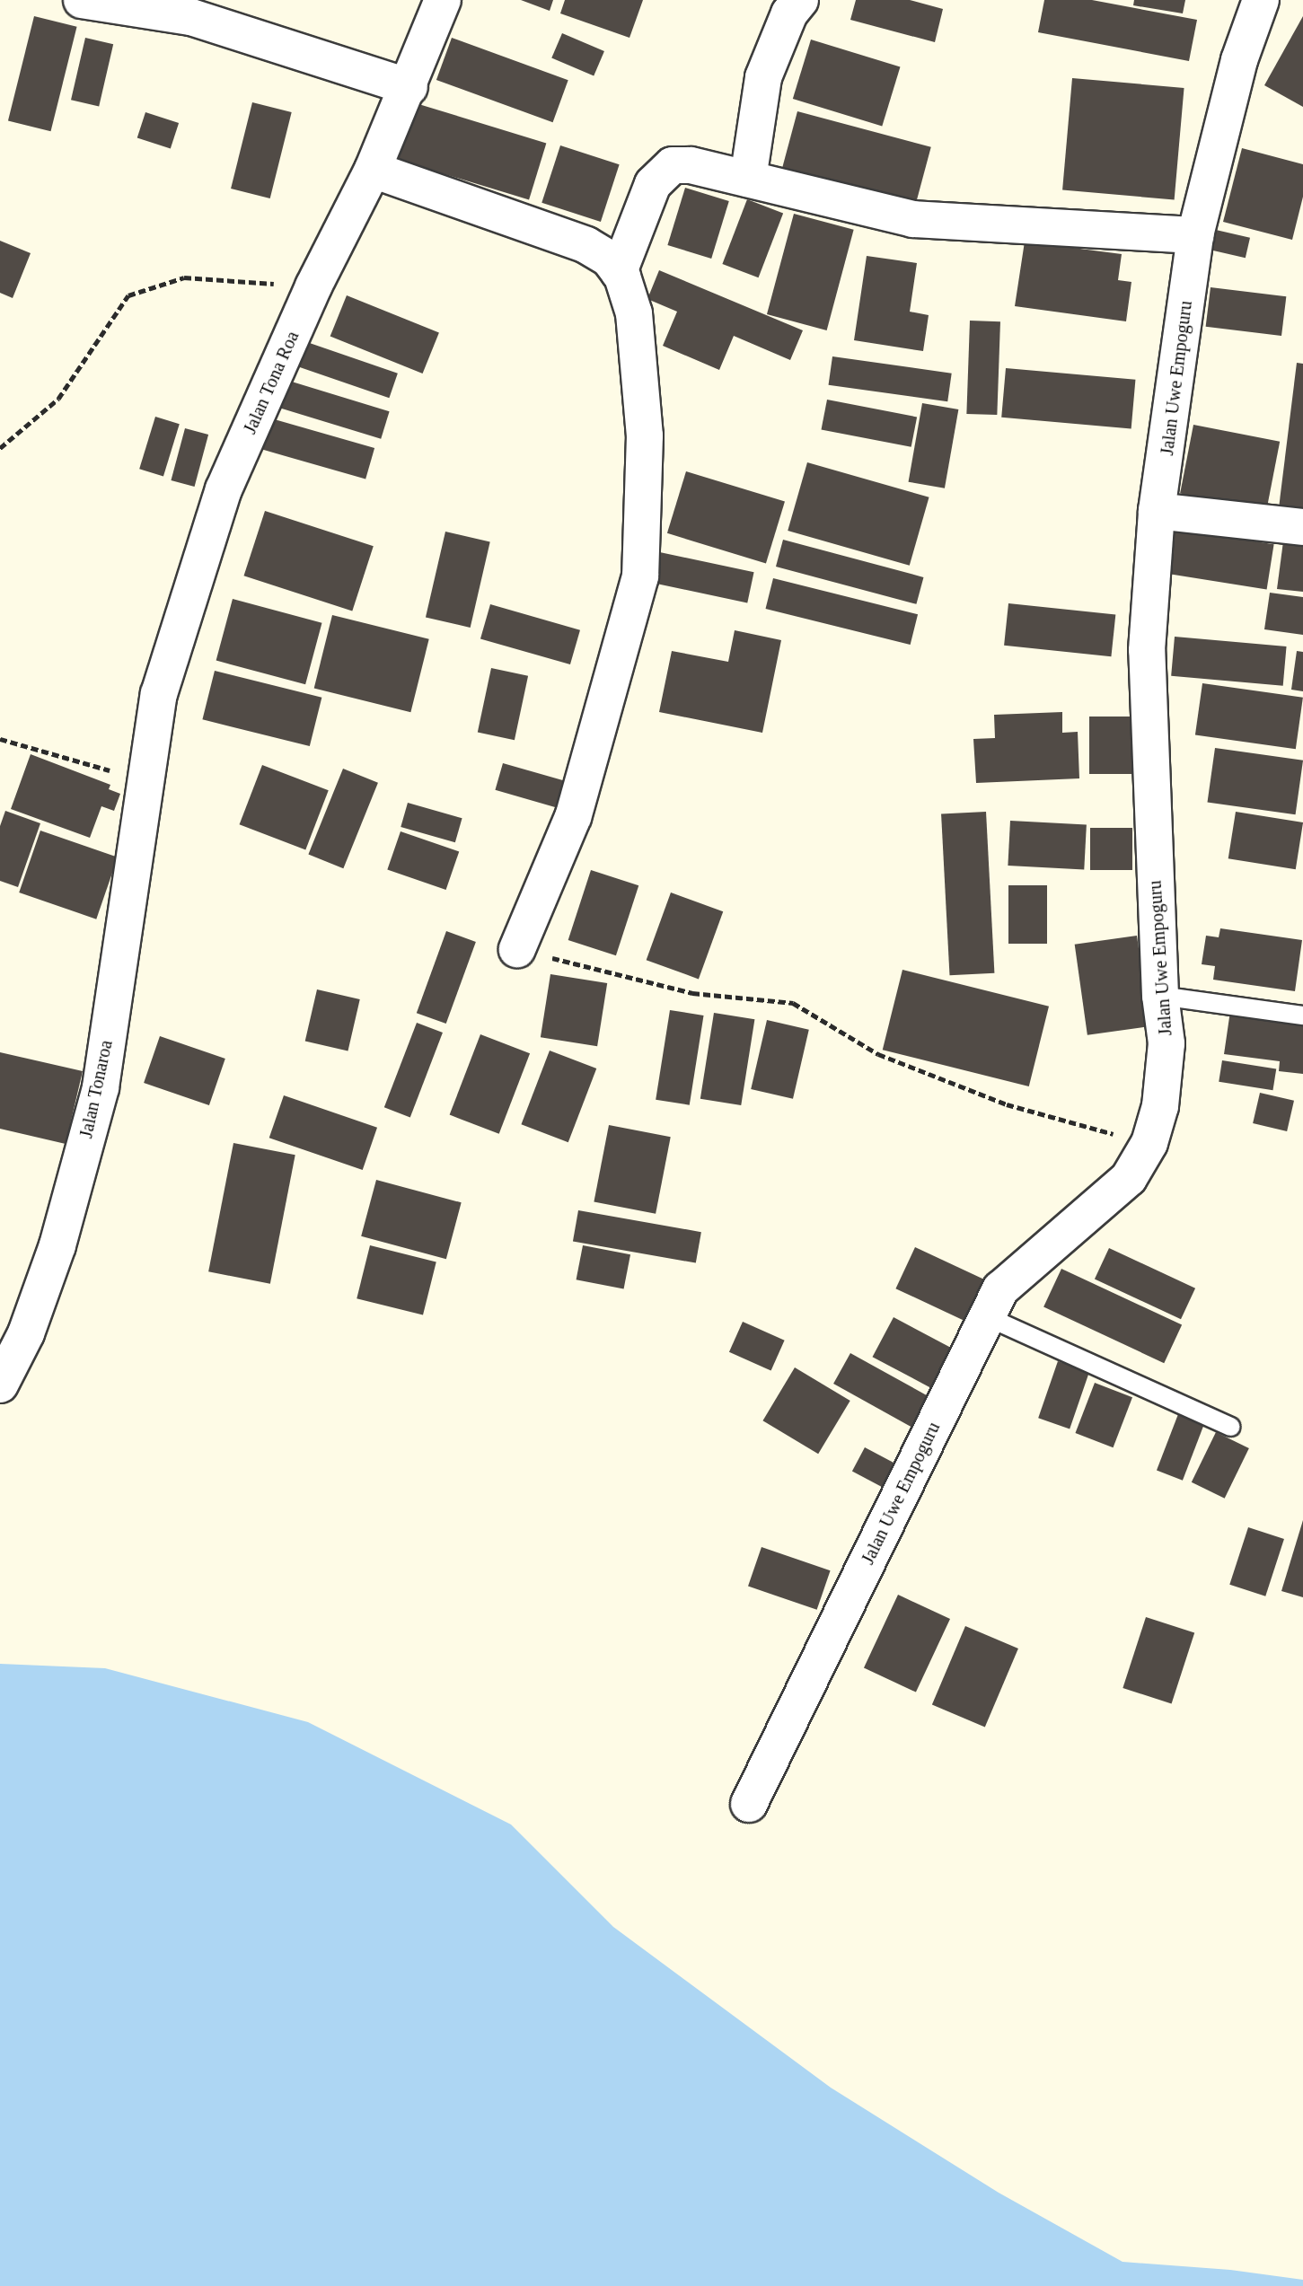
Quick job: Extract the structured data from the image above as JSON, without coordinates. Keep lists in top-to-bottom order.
{
  "streets": {
    "street": ["Jalan Uwe Empoguru", "Jalan Tona Roa", "Jalan Tonaroa"]
  },
  "crossings": [
    ["Jalan Tona Roa", "Jalan Tonaroa"]
  ]
}
